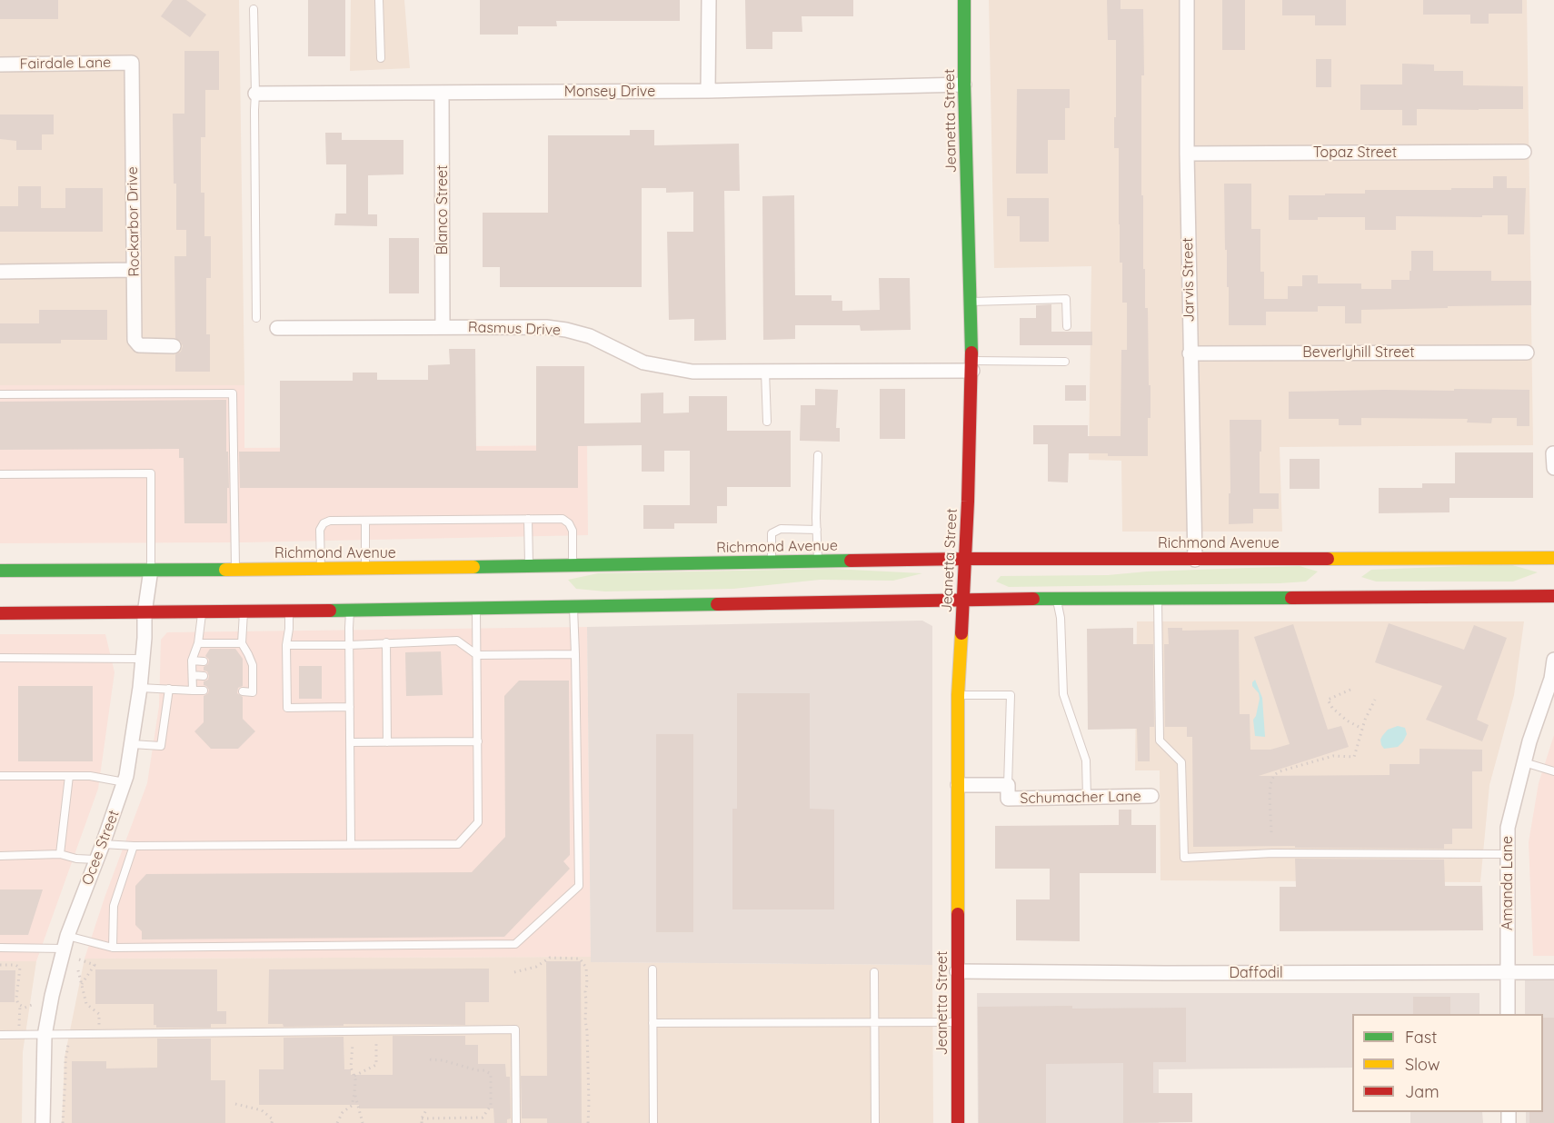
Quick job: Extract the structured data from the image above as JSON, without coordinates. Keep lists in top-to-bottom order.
{
  "streets": {
    "main road": ["Jeanetta Street", "Richmond Avenue"],
    "street": [
      "Fairdale Lane",
      "Monsey Drive",
      "Topaz Street",
      "Blanco Street",
      "Rockarbor Drive",
      "Jarvis Street",
      "Rasmus Drive",
      "Beverlyhill Street",
      "Schumacher Lane",
      "Ocee Street",
      "Amanda Lane",
      "Daffodil"
    ]
  },
  "crossings": [
    ["Fairdale Lane", "Rockarbor Drive"],
    ["Monsey Drive", "Jeanetta Street"],
    ["Monsey Drive", "Blanco Street"],
    ["Jeanetta Street", "Rasmus Drive"],
    ["Jeanetta Street", "Richmond Avenue"],
    ["Jeanetta Street", "Schumacher Lane"],
    ["Jeanetta Street", "Daffodil"],
    ["Topaz Street", "Jarvis Street"],
    ["Blanco Street", "Rasmus Drive"],
    ["Jarvis Street", "Beverlyhill Street"],
    ["Jarvis Street", "Richmond Avenue"],
    ["Richmond Avenue", "Ocee Street"],
    ["Amanda Lane", "Daffodil"]
  ],
  "legend": ["Fast", "Slow", "Jam"]
}
